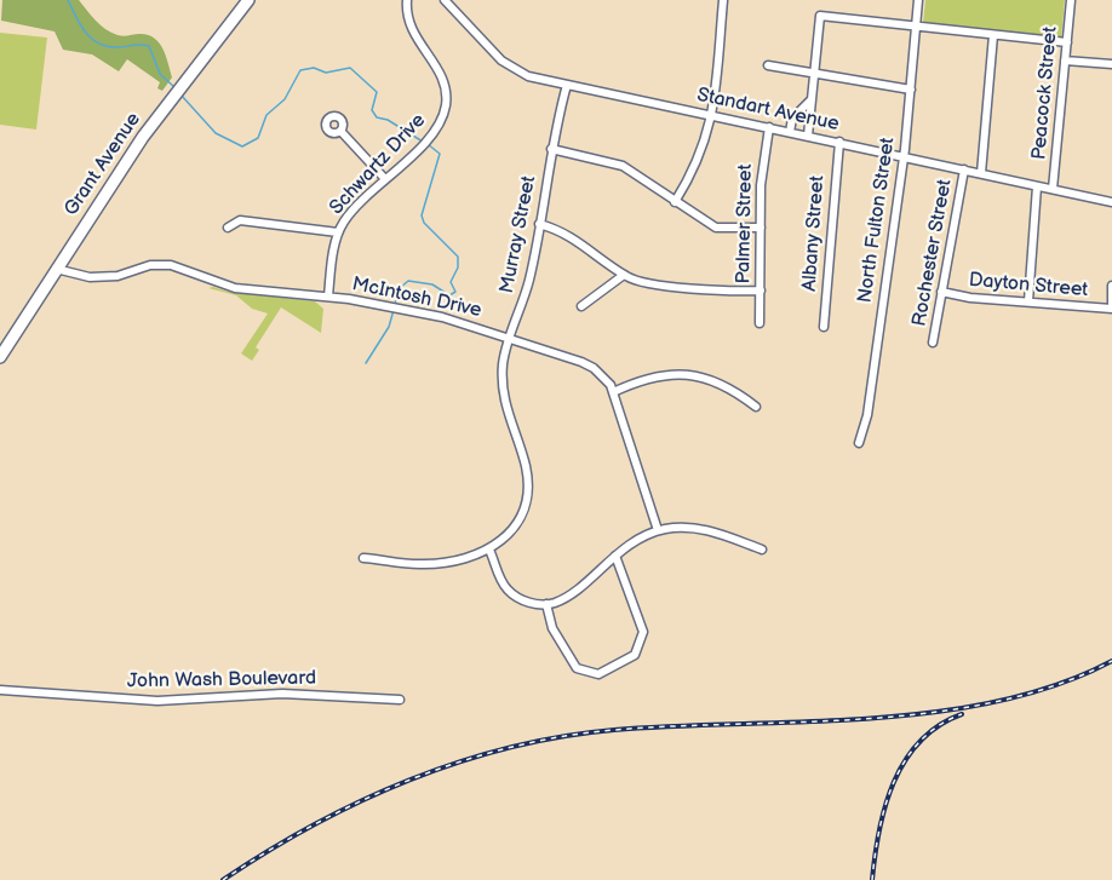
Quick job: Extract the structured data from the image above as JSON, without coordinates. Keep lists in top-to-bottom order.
{
  "streets": {
    "highway": ["Grant Avenue"],
    "street": [
      "Peacock Street",
      "Standart Avenue",
      "Schwartz Drive",
      "North Fulton Street",
      "Palmer Street",
      "Albany Street",
      "Murray Street",
      "Rochester Street",
      "Dayton Street",
      "McIntosh Drive",
      "John Wash Boulevard"
    ]
  },
  "crossings": [
    ["Peacock Street", "Standart Avenue"],
    ["Standart Avenue", "North Fulton Street"],
    ["Standart Avenue", "Palmer Street"],
    ["Standart Avenue", "Albany Street"],
    ["Standart Avenue", "Murray Street"],
    ["Standart Avenue", "Rochester Street"],
    ["Grant Avenue", "McIntosh Drive"],
    ["Schwartz Drive", "McIntosh Drive"],
    ["Murray Street", "McIntosh Drive"],
    ["Rochester Street", "Dayton Street"]
  ]
}
